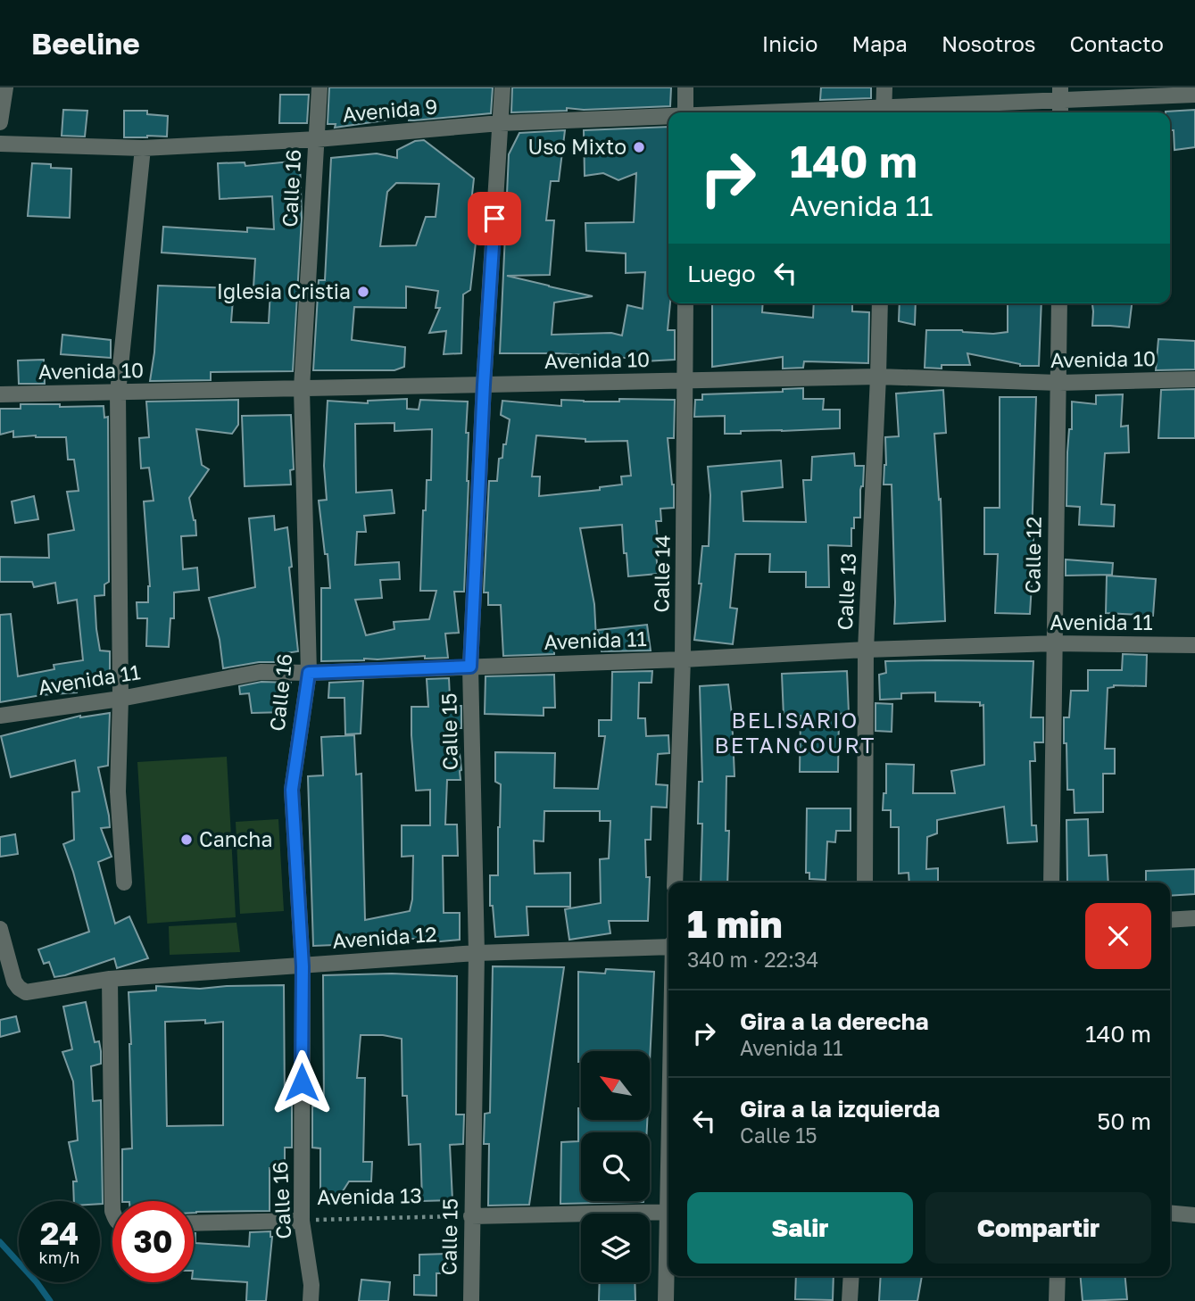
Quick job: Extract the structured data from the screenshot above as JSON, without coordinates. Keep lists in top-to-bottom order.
{
  "streets": {
    "street": [
      "Avenida 9",
      "Calle 16",
      "Avenida 10",
      "Calle 12",
      "Calle 14",
      "Calle 13",
      "Avenida 11",
      "Calle 15",
      "Avenida 12",
      "Avenida 13"
    ]
  },
  "crossings": [
    ["Avenida 9", "Calle 16"],
    ["Avenida 9", "Calle 15"],
    ["Calle 16", "Avenida 10"],
    ["Calle 16", "Avenida 11"],
    ["Calle 16", "Avenida 12"],
    ["Calle 16", "Avenida 13"],
    ["Avenida 10", "Calle 12"],
    ["Avenida 10", "Calle 14"],
    ["Avenida 10", "Calle 13"],
    ["Avenida 10", "Calle 15"],
    ["Calle 12", "Avenida 11"],
    ["Calle 14", "Avenida 11"],
    ["Calle 13", "Avenida 11"],
    ["Avenida 11", "Calle 15"],
    ["Calle 15", "Avenida 12"],
    ["Calle 15", "Avenida 13"]
  ],
  "districts": ["BELISARIO BETANCOURT"],
  "places": ["Uso Mixto", "Iglesia Cristia", "Cancha"],
  "north": "top left",
  "page": {
    "header": "Beeline",
    "nav": [
      "Inicio",
      "Mapa",
      "Nosotros",
      "Contacto"
    ],
    "turn": ["140 m", "Avenida 11"],
    "then": "Luego",
    "heading": ["1 min", "340 m · 22:34"],
    "list": [
      {
        "name": "Gira a la derecha",
        "note": "Avenida 11",
        "value": "140 m"
      },
      {
        "name": "Gira a la izquierda",
        "note": "Calle 15",
        "value": "50 m"
      }
    ],
    "buttons": ["Salir", "Compartir"],
    "speed": "24 km/h",
    "limit": "30"
  }
}
